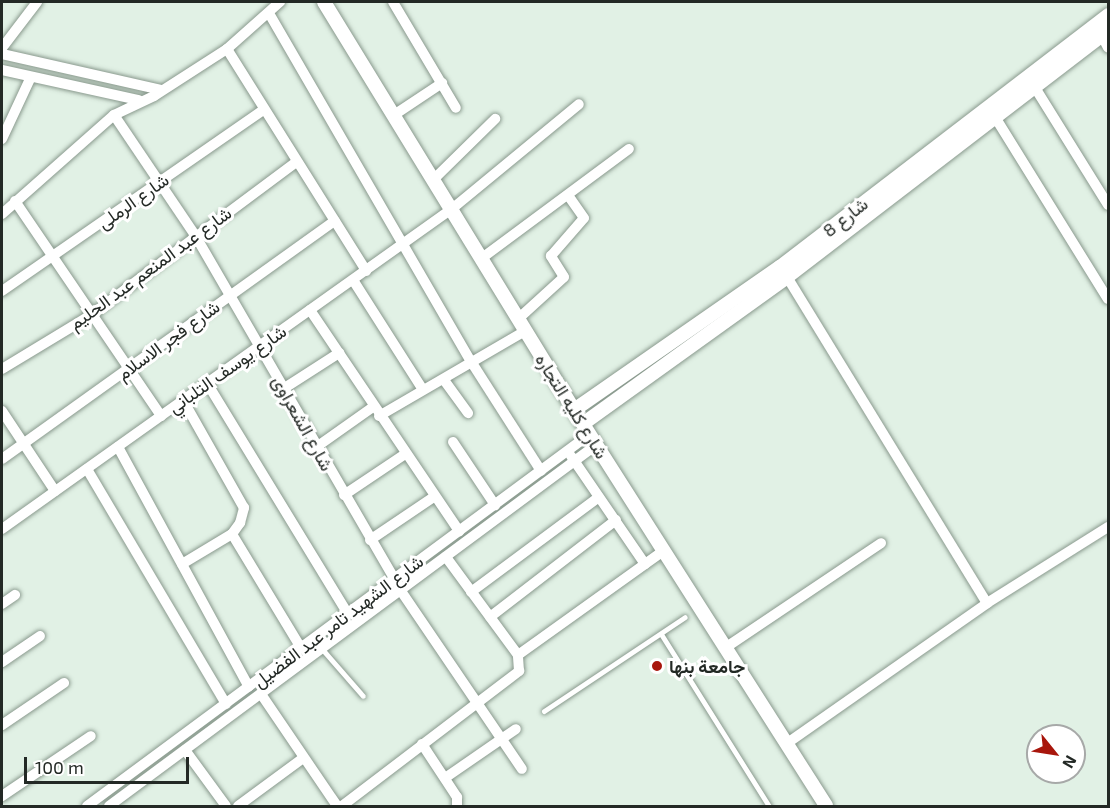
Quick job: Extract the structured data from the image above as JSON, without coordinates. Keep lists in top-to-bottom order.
{
  "streets": {
    "street": [
      "شارع الرملى",
      "شارع 8",
      "شارع عبد المنعم عبد الحليم",
      "شارع فجر الاسلام",
      "شارع يوسف التلباني",
      "شارع كليه التجاره",
      "شارع الشعراوى",
      "شارع الشهيد تامر عبد الفضيل"
    ]
  },
  "crossings": [
    ["شارع الرملى", "شارع الشعراوى"],
    ["شارع 8", "شارع كليه التجاره"],
    ["شارع 8", "شارع الشهيد تامر عبد الفضيل"],
    ["شارع عبد المنعم عبد الحليم", "شارع الشعراوى"],
    ["شارع فجر الاسلام", "شارع الشعراوى"],
    ["شارع يوسف التلباني", "شارع كليه التجاره"],
    ["شارع يوسف التلباني", "شارع الشعراوى"],
    ["شارع كليه التجاره", "شارع الشهيد تامر عبد الفضيل"],
    ["شارع الشعراوى", "شارع الشهيد تامر عبد الفضيل"]
  ],
  "places": ["جامعة بنها"],
  "scale_bar": "100 m",
  "north": "bottom right"
}
